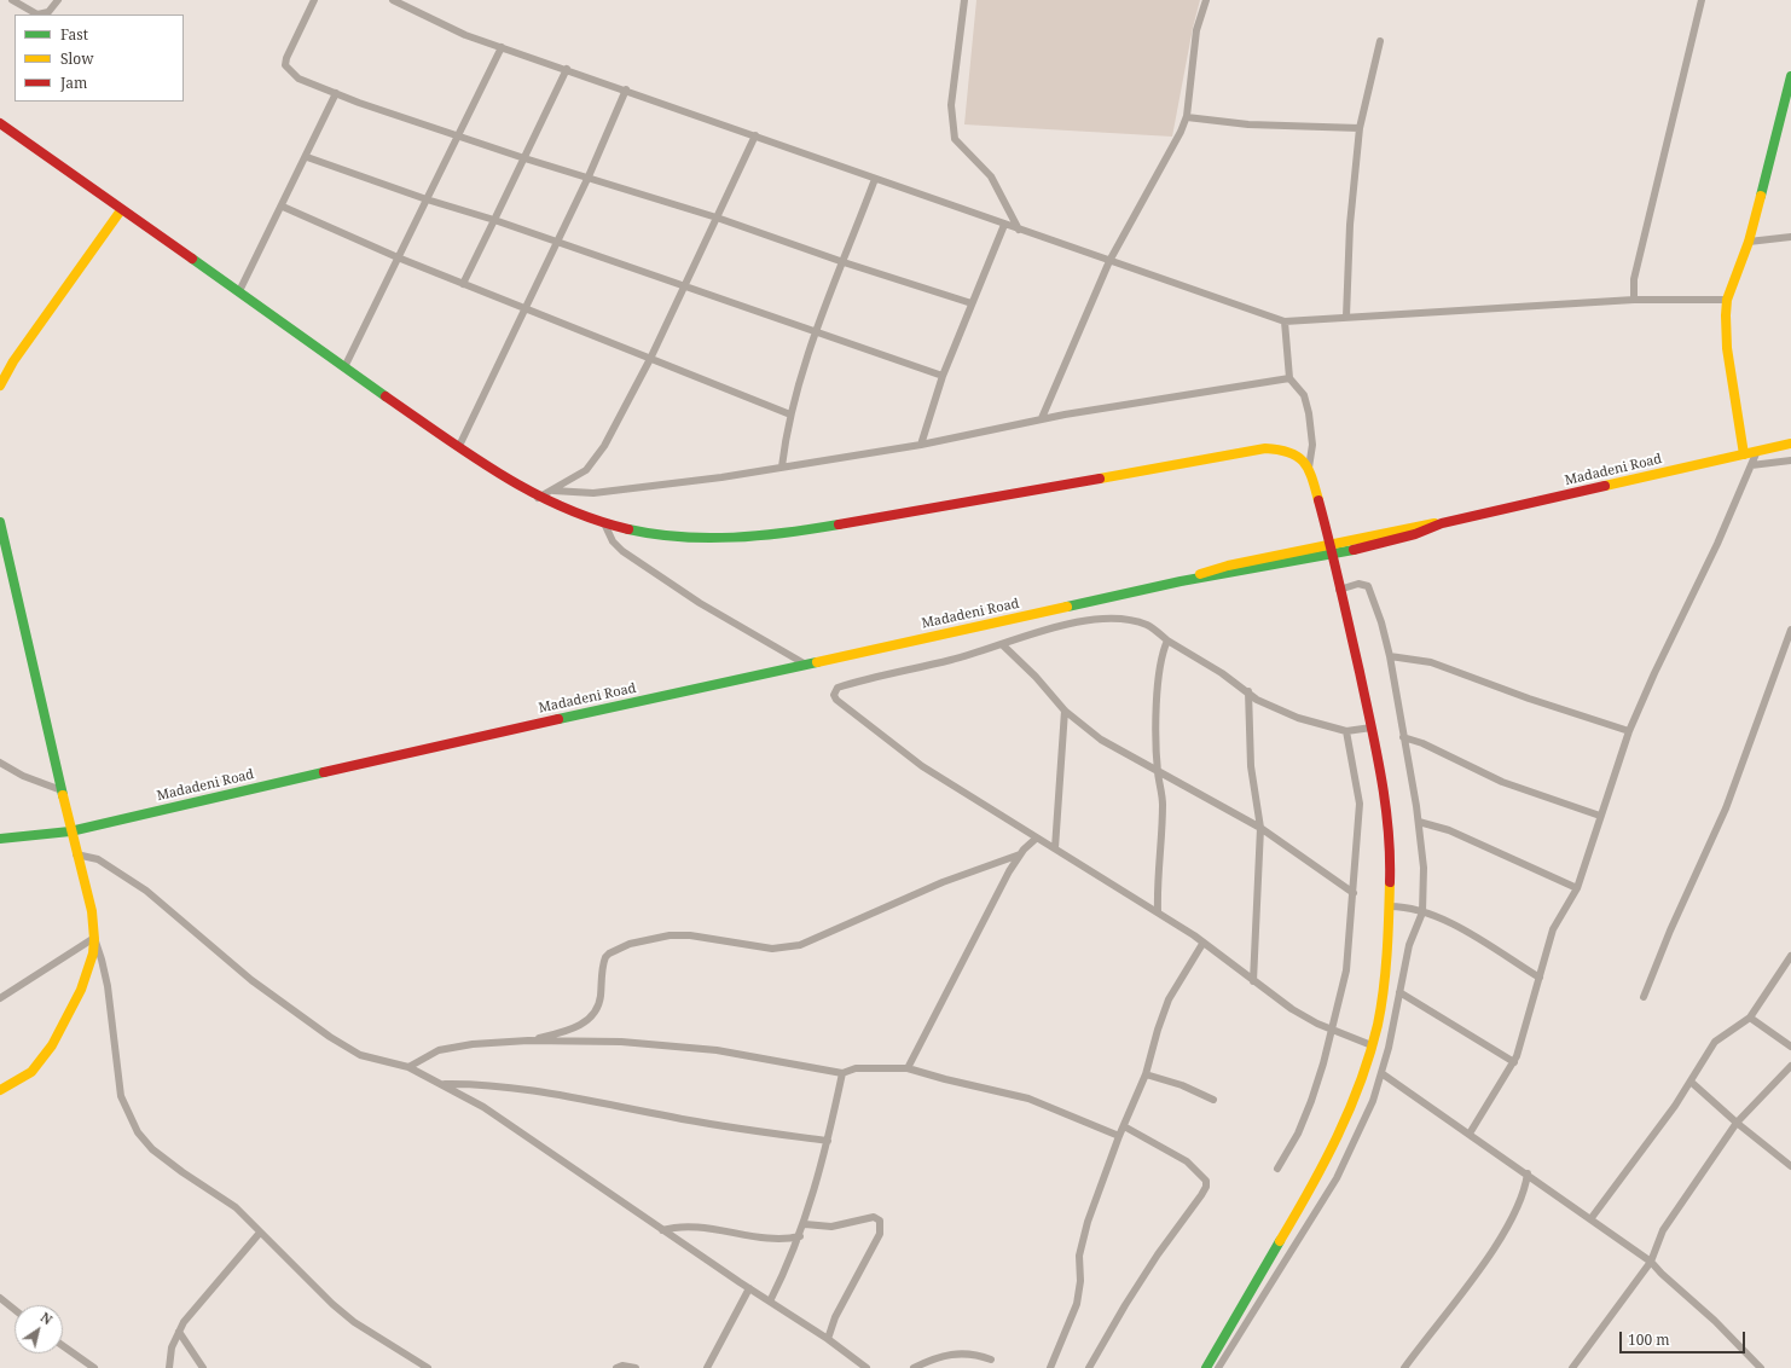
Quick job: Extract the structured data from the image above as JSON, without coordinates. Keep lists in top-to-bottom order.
{
  "streets": {
    "street": ["Madadeni Road"]
  },
  "legend": ["Fast", "Slow", "Jam"],
  "scale_bar": "100 m",
  "north": "top right"
}
